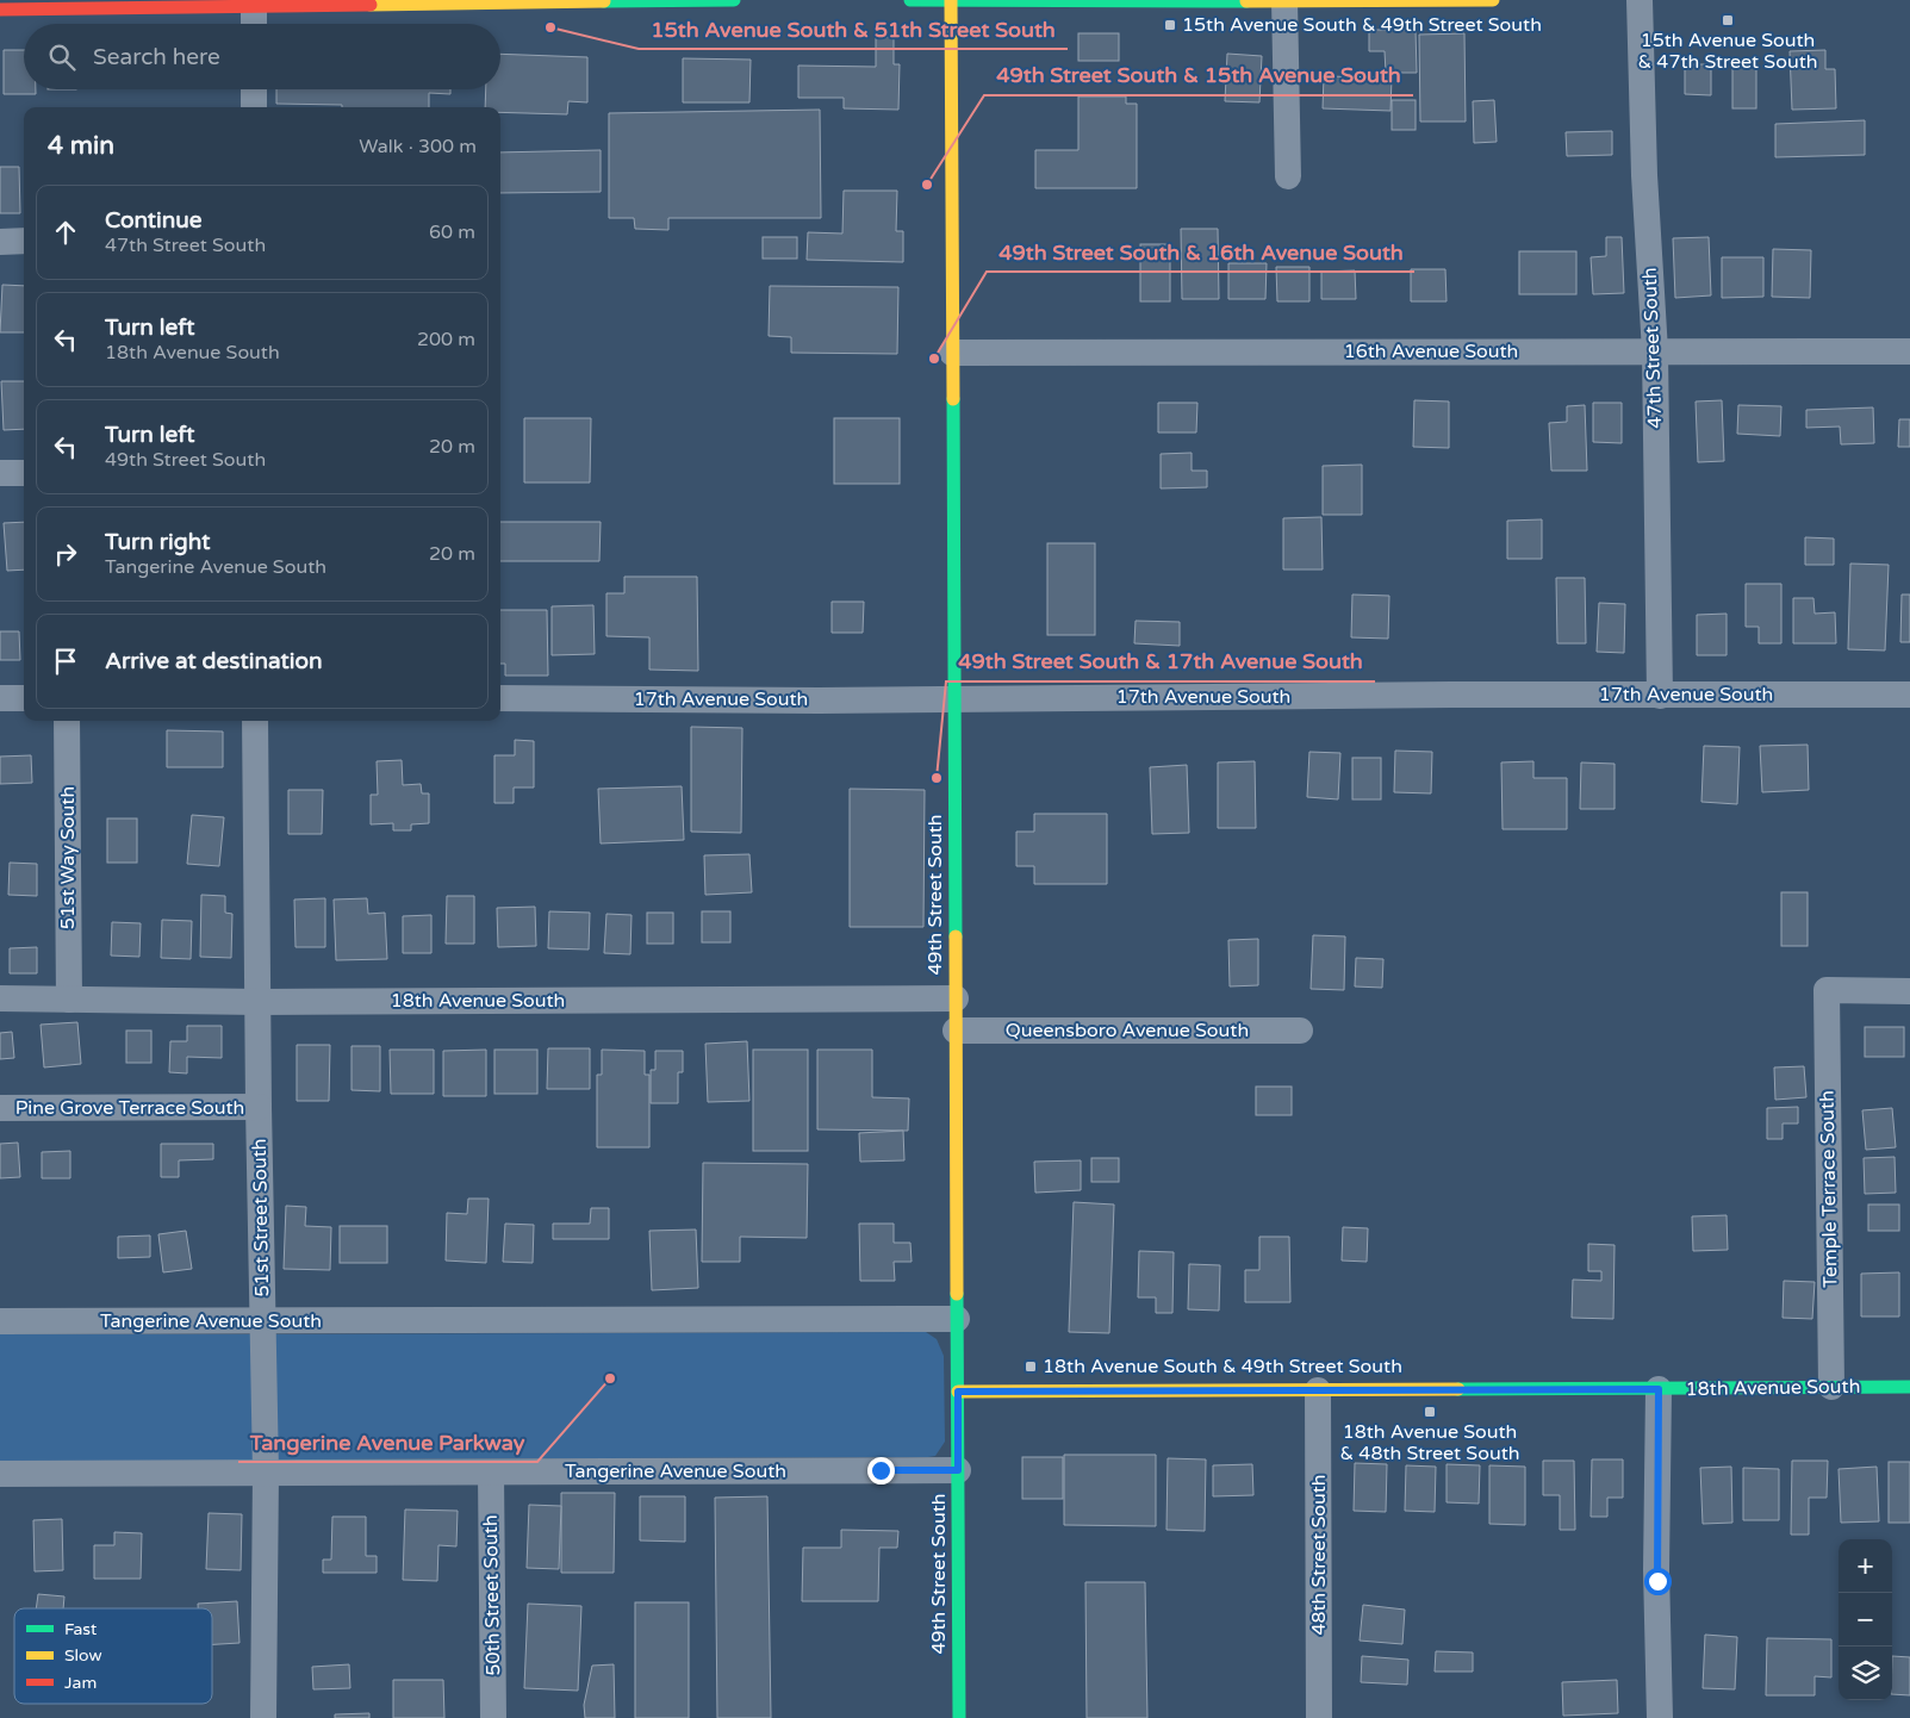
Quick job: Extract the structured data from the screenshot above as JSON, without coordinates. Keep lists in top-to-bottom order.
{
  "streets": {
    "street": [
      "47th Street South",
      "16th Avenue South",
      "17th Avenue South",
      "51st Way South",
      "49th Street South",
      "18th Avenue South",
      "Queensboro Avenue South",
      "Pine Grove Terrace South",
      "Temple Terrace South",
      "51st Street South",
      "Tangerine Avenue South",
      "48th Street South",
      "50th Street South"
    ]
  },
  "crossings": [
    ["47th Street South", "16th Avenue South"],
    ["47th Street South", "17th Avenue South"],
    ["16th Avenue South", "49th Street South"],
    ["17th Avenue South", "49th Street South"],
    ["51st Way South", "18th Avenue South"],
    ["49th Street South", "18th Avenue South"],
    ["49th Street South", "Queensboro Avenue South"],
    ["49th Street South", "Tangerine Avenue South"],
    ["18th Avenue South", "Temple Terrace South"],
    ["18th Avenue South", "51st Street South"],
    ["18th Avenue South", "48th Street South"],
    ["Pine Grove Terrace South", "51st Street South"],
    ["51st Street South", "Tangerine Avenue South"],
    ["Tangerine Avenue South", "50th Street South"]
  ],
  "places": {
    "transit": [
      "15th Avenue South & 47th Street South",
      "15th Avenue South & 49th Street South",
      "18th Avenue South & 49th Street South",
      "18th Avenue South & 48th Street South"
    ],
    "other": [
      "15th Avenue South & 51th Street South",
      "49th Street South & 15th Avenue South",
      "49th Street South & 16th Avenue South",
      "49th Street South & 17th Avenue South",
      "Tangerine Avenue Parkway"
    ]
  },
  "legend": ["Fast", "Slow", "Jam"],
  "page": {
    "search": "Search here",
    "heading": ["4 min", "Walk · 300 m"],
    "list": [
      ["Continue", "47th Street South", "60 m"],
      ["Turn left", "18th Avenue South", "200 m"],
      ["Turn left", "49th Street South", "20 m"],
      ["Turn right", "Tangerine Avenue South", "20 m"],
      "Arrive at destination"
    ],
    "map_buttons": ["+", "−"]
  }
}
